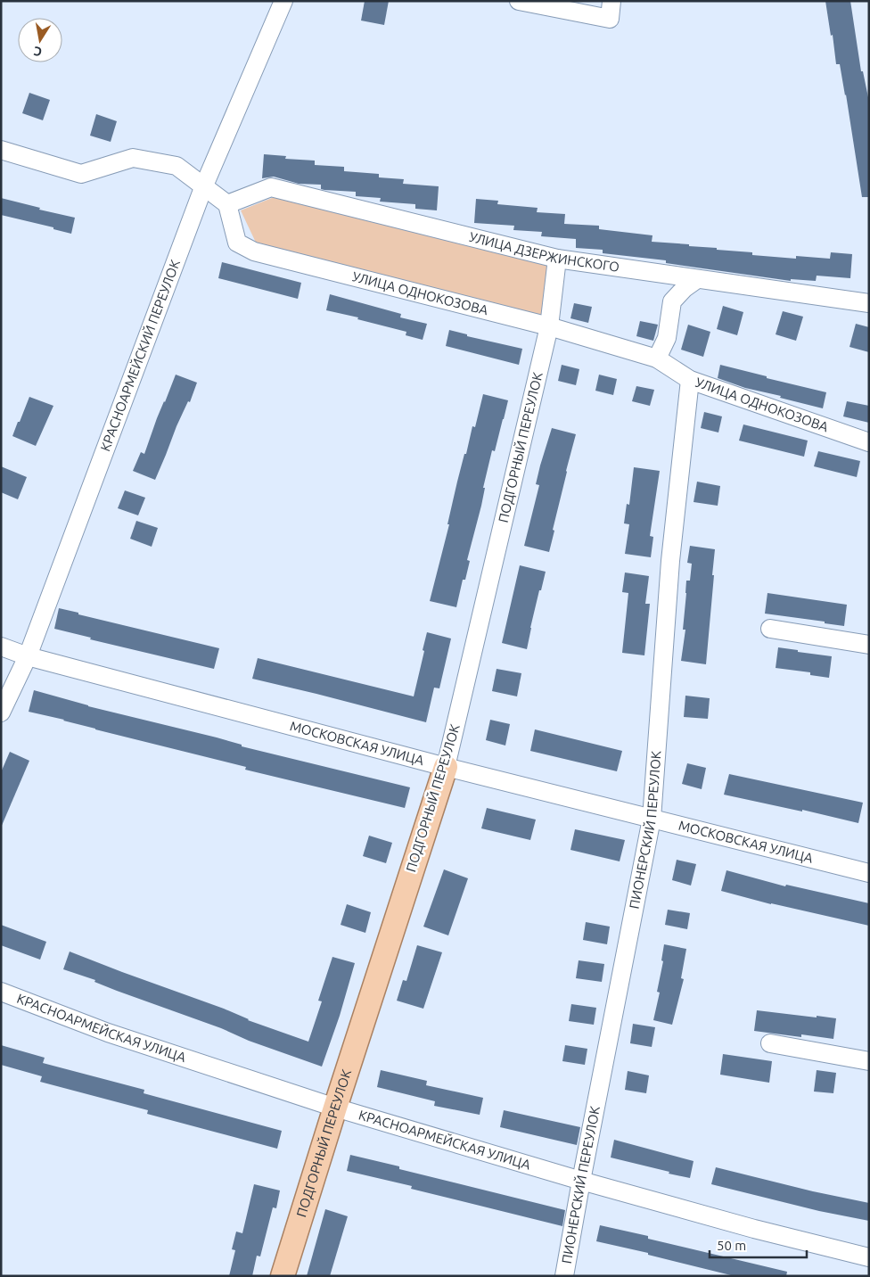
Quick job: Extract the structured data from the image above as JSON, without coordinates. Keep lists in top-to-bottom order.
{
  "streets": {
    "main road": ["ПОДГОРНЫЙ ПЕРЕУЛОК"],
    "street": [
      "УЛИЦА ДЗЕРЖИНСКОГО",
      "УЛИЦА ОДНОКОЗОВА",
      "КРАСНОАРМЕЙСКИЙ ПЕРЕУЛОК",
      "МОСКОВСКАЯ УЛИЦА",
      "ПИОНЕРСКИЙ ПЕРЕУЛОК",
      "КРАСНОАРМЕЙСКАЯ УЛИЦА"
    ]
  },
  "crossings": [
    ["УЛИЦА ДЗЕРЖИНСКОГО", "УЛИЦА ОДНОКОЗОВА"],
    ["УЛИЦА ДЗЕРЖИНСКОГО", "ПОДГОРНЫЙ ПЕРЕУЛОК"],
    ["УЛИЦА ОДНОКОЗОВА", "ПОДГОРНЫЙ ПЕРЕУЛОК"],
    ["УЛИЦА ОДНОКОЗОВА", "ПИОНЕРСКИЙ ПЕРЕУЛОК"],
    ["КРАСНОАРМЕЙСКИЙ ПЕРЕУЛОК", "МОСКОВСКАЯ УЛИЦА"],
    ["ПОДГОРНЫЙ ПЕРЕУЛОК", "МОСКОВСКАЯ УЛИЦА"],
    ["ПОДГОРНЫЙ ПЕРЕУЛОК", "КРАСНОАРМЕЙСКАЯ УЛИЦА"],
    ["МОСКОВСКАЯ УЛИЦА", "ПИОНЕРСКИЙ ПЕРЕУЛОК"],
    ["ПИОНЕРСКИЙ ПЕРЕУЛОК", "КРАСНОАРМЕЙСКАЯ УЛИЦА"]
  ],
  "scale_bar": "50 m",
  "north": "bottom"
}
